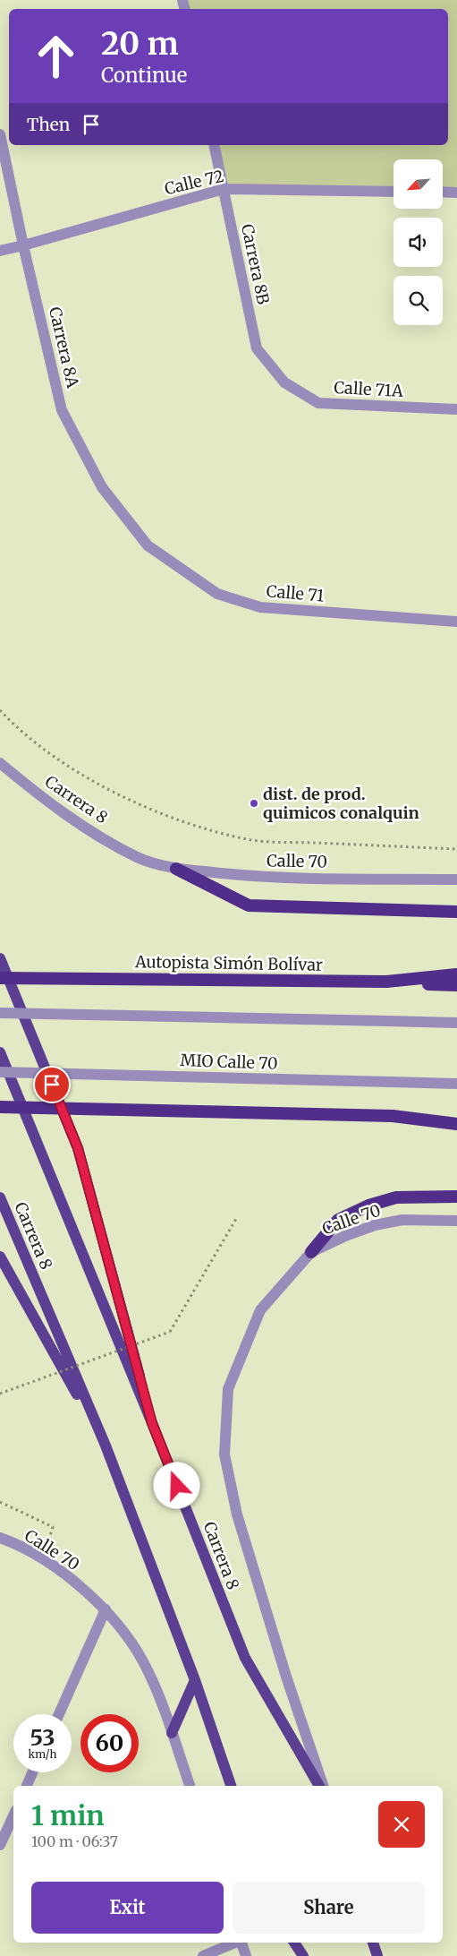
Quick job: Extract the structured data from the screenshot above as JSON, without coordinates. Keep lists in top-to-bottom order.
{
  "streets": {
    "highway": ["Autopista Simón Bolívar"],
    "main road": ["Carrera 8"],
    "street": [
      "Calle 72",
      "Carrera 8B",
      "Carrera 8A",
      "Calle 71A",
      "Calle 71",
      "Calle 70",
      "MIO Calle 70"
    ]
  },
  "crossings": [
    ["Calle 72", "Carrera 8B"],
    ["Calle 72", "Carrera 8A"],
    ["Carrera 8B", "Calle 71A"],
    ["Carrera 8A", "Calle 71"],
    ["Carrera 8", "Calle 70"]
  ],
  "places": ["dist. de prod. quimicos conalquin"],
  "north": "bottom left",
  "page": {
    "turn": ["20 m", "Continue"],
    "then": "Then",
    "speed": "53 km/h",
    "limit": "60",
    "heading": ["1 min", "100 m · 06:37"],
    "buttons": ["Exit", "Share"]
  }
}
